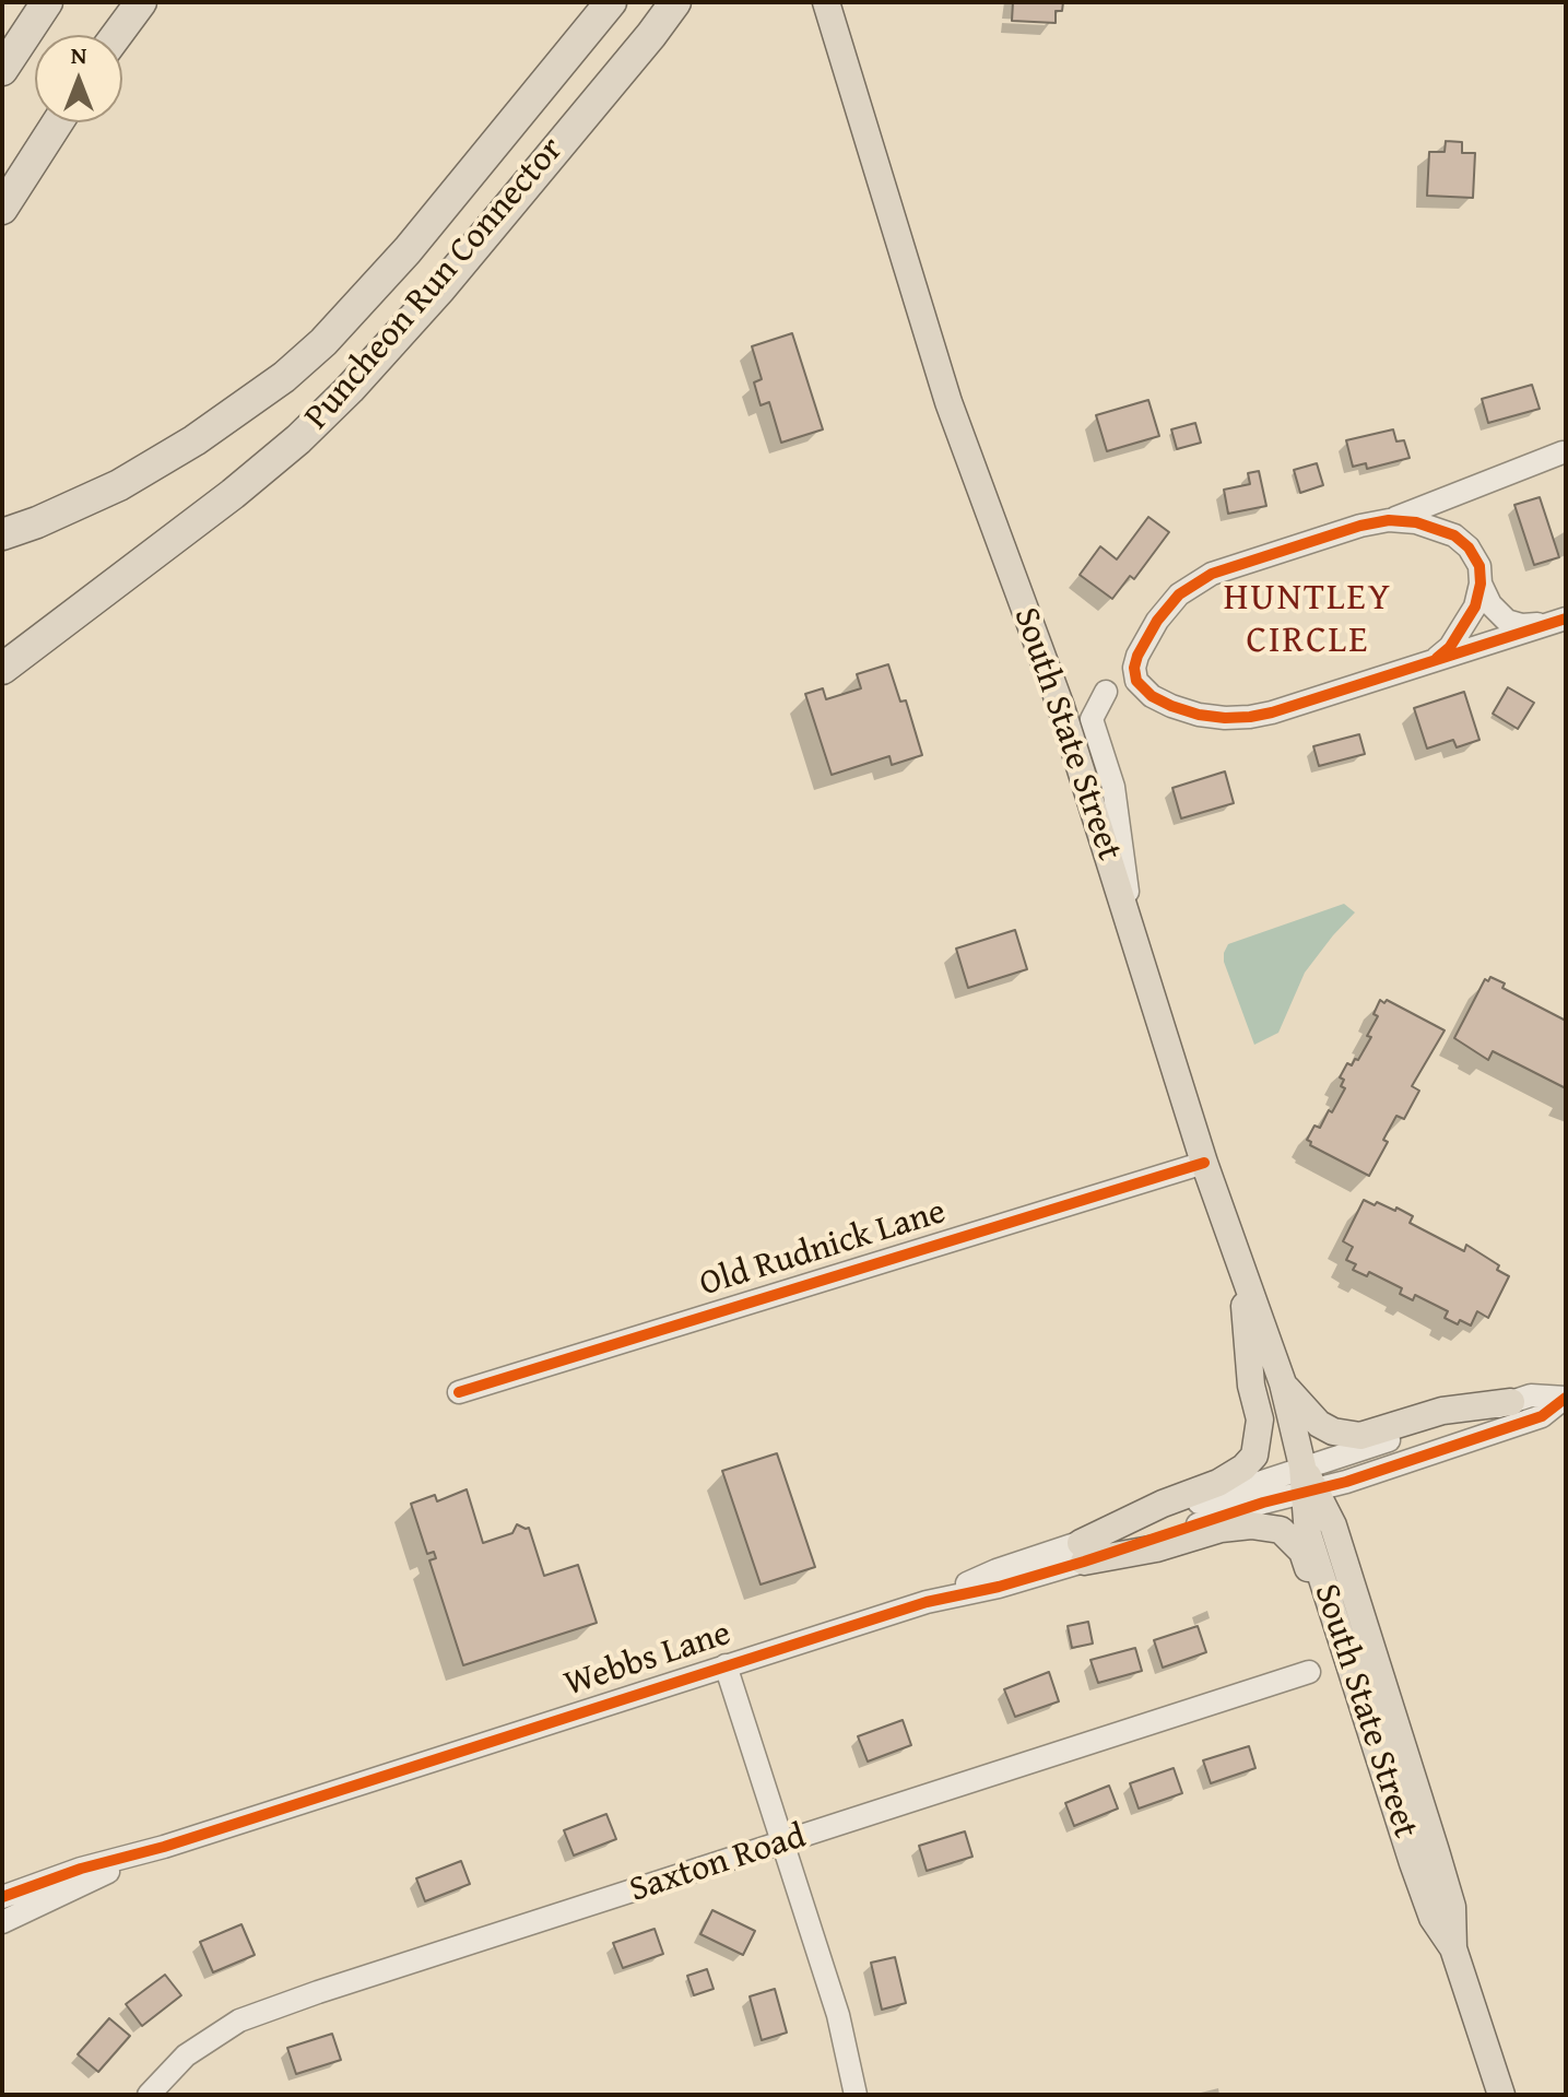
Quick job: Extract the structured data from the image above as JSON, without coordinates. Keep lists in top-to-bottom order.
{
  "streets": {
    "highway": ["Puncheon Run Connector"],
    "main road": ["South State Street"],
    "street": ["Old Rudnick Lane", "Webbs Lane", "Saxton Road"]
  },
  "crossings": [
    ["South State Street", "Old Rudnick Lane"],
    ["South State Street", "Webbs Lane"]
  ],
  "districts": ["HUNTLEY CIRCLE"],
  "north": "top"
}
